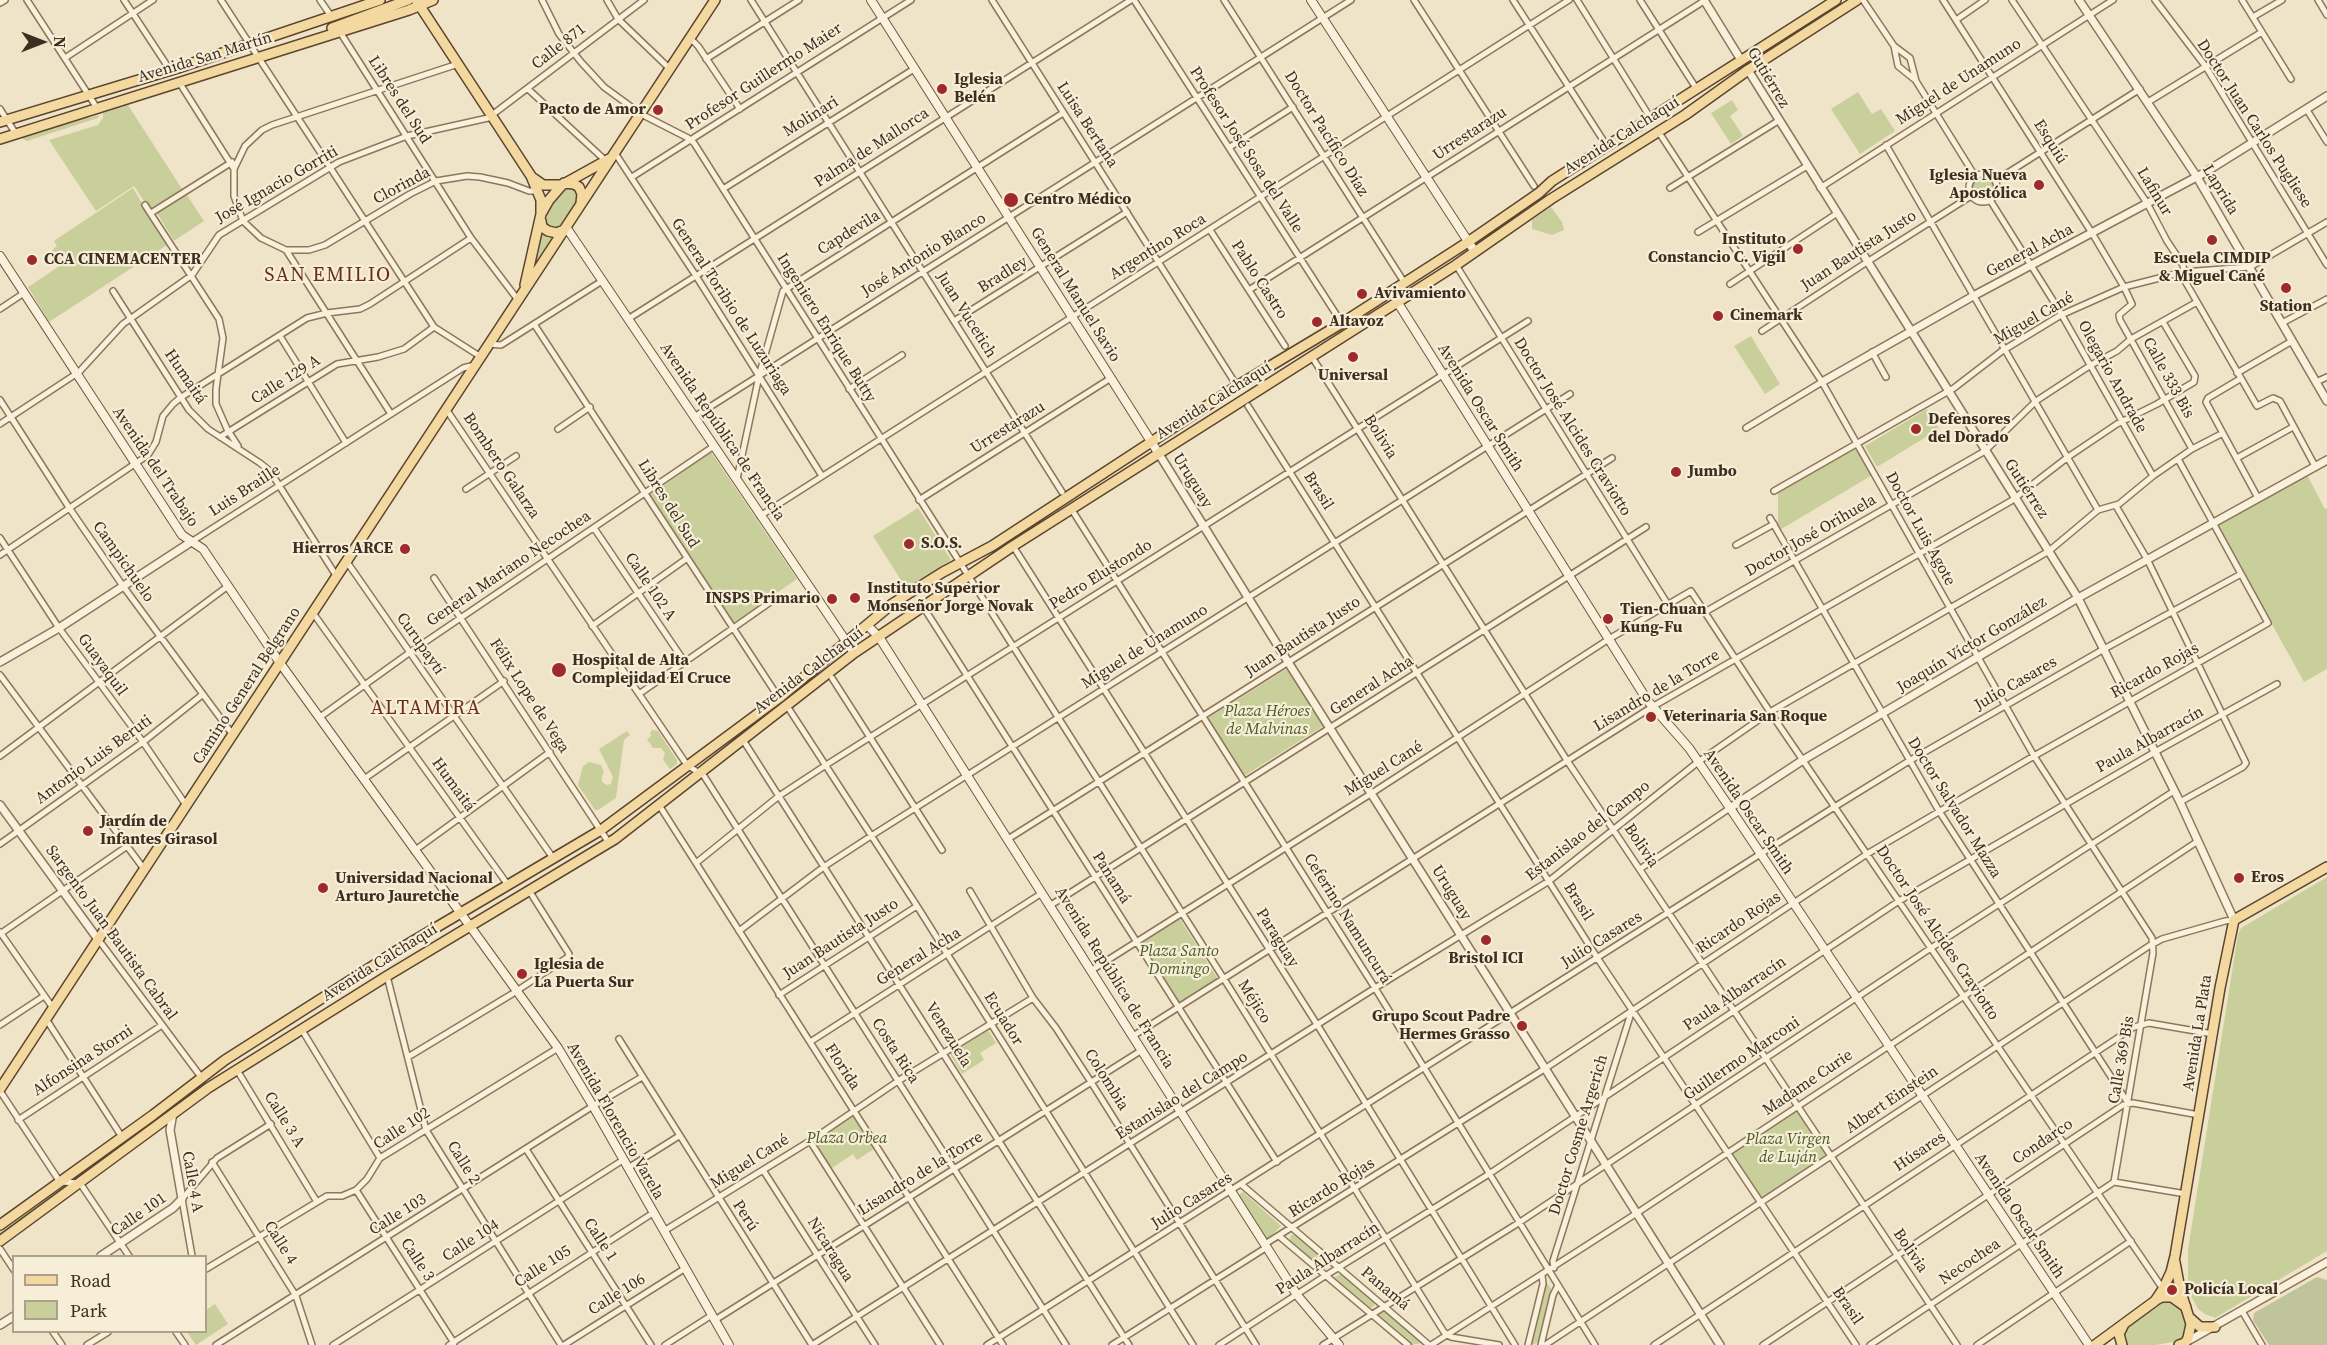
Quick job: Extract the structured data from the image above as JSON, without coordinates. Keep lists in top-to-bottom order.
{
  "streets": {
    "main road": [
      "Avenida San Martín",
      "Avenida Calchaquí",
      "General Manuel Savio",
      "Avenida Oscar Smith",
      "Avenida República de Francia",
      "Avenida del Trabajo",
      "Camino General Belgrano",
      "Avenida La Plata",
      "Avenida Florencio Varela"
    ],
    "street": [
      "Calle 871",
      "Profesor Guillermo Maier",
      "Gutiérrez",
      "Miguel de Unamuno",
      "Libres del Sud",
      "Molinari",
      "Doctor Juan Carlos Pugliese",
      "Luisa Bertana",
      "Doctor Pacífico Díaz",
      "Urrestarazu",
      "Esquiú",
      "Palma de Mallorca",
      "Profesor José Sosa del Valle",
      "José Ignacio Gorriti",
      "Clorinda",
      "Laprida",
      "Lafinur",
      "Capdevila",
      "Argentino Roca",
      "Juan Bautista Justo",
      "General Acha",
      "José Antonio Blanco",
      "Bradley",
      "Pablo Castro",
      "General Toribio de Luzuriaga",
      "Juan Vucetich",
      "Miguel Cané",
      "Ingeniero Enrique Butty",
      "Humaitá",
      "Olegario Andrade",
      "Calle 333 Bis",
      "Calle 129 A",
      "Doctor José Alcides Craviotto",
      "Bolivia",
      "Bombero Galarza",
      "Uruguay",
      "Luis Braille",
      "Brasil",
      "Doctor Luis Agote",
      "Doctor José Orihuela",
      "Campichuelo",
      "General Mariano Necochea",
      "Pedro Elustondo",
      "Calle 102 A",
      "Curupaytí",
      "Joaquín Víctor González",
      "Guayaquil",
      "Ricardo Rojas",
      "Julio Casares",
      "Lisandro de la Torre",
      "Félix Lope de Vega",
      "Paula Albarracín",
      "Antonio Luis Beruti",
      "Doctor Salvador Mazza",
      "Estanislao del Campo",
      "Panamá",
      "Ceferino Namuncurá",
      "Sargento Juan Bautista Cabral",
      "Paraguay",
      "Méjico",
      "Ecuador",
      "Venezuela",
      "Costa Rica",
      "Guillermo Marconi",
      "Calle 369 Bis",
      "Alfonsina Storni",
      "Florida",
      "Colombia",
      "Madame Curie",
      "Albert Einstein",
      "Calle 3 A",
      "Calle 102",
      "Doctor Cosme Argerich",
      "Condarco",
      "Húsares",
      "Calle 2",
      "Calle 4 A",
      "Calle 101",
      "Calle 103",
      "Perú",
      "Calle 1",
      "Calle 104",
      "Calle 4",
      "Nicaragua",
      "Calle 3",
      "Necochea",
      "Calle 105",
      "Calle 106"
    ]
  },
  "crossings": [
    ["Calle 871", "José Ignacio Gorriti"],
    ["Calle 871", "General Toribio de Luzuriaga"],
    ["Calle 871", "Ingeniero Enrique Butty"],
    ["Avenida San Martín", "Libres del Sud"],
    ["Profesor Guillermo Maier", "General Manuel Savio"],
    ["Profesor Guillermo Maier", "General Toribio de Luzuriaga"],
    ["Profesor Guillermo Maier", "Juan Vucetich"],
    ["Profesor Guillermo Maier", "Ingeniero Enrique Butty"],
    ["Gutiérrez", "Miguel de Unamuno"],
    ["Gutiérrez", "Urrestarazu"],
    ["Gutiérrez", "Avenida Calchaquí"],
    ["Gutiérrez", "Juan Bautista Justo"],
    ["Gutiérrez", "General Acha"],
    ["Gutiérrez", "Miguel Cané"],
    ["Gutiérrez", "Doctor José Orihuela"],
    ["Gutiérrez", "Joaquín Víctor González"],
    ["Gutiérrez", "Ricardo Rojas"],
    ["Gutiérrez", "Julio Casares"],
    ["Gutiérrez", "Lisandro de la Torre"],
    ["Gutiérrez", "Paula Albarracín"],
    ["Gutiérrez", "Estanislao del Campo"],
    ["Gutiérrez", "Avenida La Plata"],
    ["Gutiérrez", "Guillermo Marconi"],
    ["Gutiérrez", "Madame Curie"],
    ["Gutiérrez", "Albert Einstein"],
    ["Miguel de Unamuno", "Esquiú"],
    ["Miguel de Unamuno", "Laprida"],
    ["Miguel de Unamuno", "Lafinur"],
    ["Miguel de Unamuno", "Avenida Oscar Smith"],
    ["Miguel de Unamuno", "Doctor José Alcides Craviotto"],
    ["Miguel de Unamuno", "Avenida República de Francia"],
    ["Miguel de Unamuno", "Bolivia"],
    ["Miguel de Unamuno", "Uruguay"],
    ["Miguel de Unamuno", "Brasil"],
    ["Miguel de Unamuno", "Panamá"],
    ["Miguel de Unamuno", "Ceferino Namuncurá"],
    ["Miguel de Unamuno", "Paraguay"],
    ["Miguel de Unamuno", "Méjico"],
    ["Miguel de Unamuno", "Ecuador"],
    ["Miguel de Unamuno", "Venezuela"],
    ["Miguel de Unamuno", "Costa Rica"],
    ["Miguel de Unamuno", "Florida"],
    ["Libres del Sud", "Avenida Calchaquí"],
    ["Libres del Sud", "José Ignacio Gorriti"],
    ["Libres del Sud", "Clorinda"],
    ["Libres del Sud", "General Mariano Necochea"],
    ["Libres del Sud", "Camino General Belgrano"],
    ["Molinari", "General Manuel Savio"],
    ["Molinari", "Juan Vucetich"],
    ["Molinari", "Ingeniero Enrique Butty"],
    ["Doctor Juan Carlos Pugliese", "General Acha"],
    ["Doctor Juan Carlos Pugliese", "Miguel Cané"],
    ["Luisa Bertana", "Avenida Calchaquí"],
    ["Luisa Bertana", "Palma de Mallorca"],
    ["Luisa Bertana", "Capdevila"],
    ["Luisa Bertana", "Argentino Roca"],
    ["Luisa Bertana", "José Antonio Blanco"],
    ["Luisa Bertana", "Bradley"],
    ["Doctor Pacífico Díaz", "Urrestarazu"],
    ["Doctor Pacífico Díaz", "Avenida Calchaquí"],
    ["Doctor Pacífico Díaz", "Argentino Roca"],
    ["Doctor Pacífico Díaz", "José Antonio Blanco"],
    ["Urrestarazu", "Profesor José Sosa del Valle"],
    ["Urrestarazu", "Pablo Castro"],
    ["Urrestarazu", "General Manuel Savio"],
    ["Urrestarazu", "Juan Vucetich"],
    ["Urrestarazu", "Ingeniero Enrique Butty"],
    ["Avenida Calchaquí", "General Manuel Savio"],
    ["Avenida Calchaquí", "Ingeniero Enrique Butty"],
    ["Avenida Calchaquí", "Humaitá"],
    ["Avenida Calchaquí", "Avenida Oscar Smith"],
    ["Avenida Calchaquí", "Doctor José Alcides Craviotto"],
    ["Avenida Calchaquí", "Avenida República de Francia"],
    ["Avenida Calchaquí", "Bolivia"],
    ["Avenida Calchaquí", "Bombero Galarza"],
    ["Avenida Calchaquí", "Avenida del Trabajo"],
    ["Avenida Calchaquí", "Uruguay"],
    ["Avenida Calchaquí", "Doctor Luis Agote"],
    ["Avenida Calchaquí", "Curupaytí"],
    ["Avenida Calchaquí", "Félix Lope de Vega"],
    ["Avenida Calchaquí", "Panamá"],
    ["Avenida Calchaquí", "Ceferino Namuncurá"],
    ["Avenida Calchaquí", "Sargento Juan Bautista Cabral"],
    ["Avenida Calchaquí", "Paraguay"],
    ["Avenida Calchaquí", "Méjico"],
    ["Avenida Calchaquí", "Venezuela"],
    ["Avenida Calchaquí", "Costa Rica"],
    ["Avenida Calchaquí", "Florida"],
    ["Avenida Calchaquí", "Calle 3 A"],
    ["Avenida Calchaquí", "Avenida Florencio Varela"],
    ["Avenida Calchaquí", "Calle 2"],
    ["Avenida Calchaquí", "Calle 4 A"],
    ["Esquiú", "General Acha"],
    ["Esquiú", "Miguel Cané"],
    ["Esquiú", "Calle 333 Bis"],
    ["Palma de Mallorca", "Profesor José Sosa del Valle"],
    ["Palma de Mallorca", "General Manuel Savio"],
    ["Palma de Mallorca", "General Toribio de Luzuriaga"],
    ["Palma de Mallorca", "Juan Vucetich"],
    ["Palma de Mallorca", "Ingeniero Enrique Butty"],
    ["Palma de Mallorca", "Avenida República de Francia"],
    ["Profesor José Sosa del Valle", "Argentino Roca"],
    ["Profesor José Sosa del Valle", "José Antonio Blanco"],
    ["José Ignacio Gorriti", "Humaitá"],
    ["José Ignacio Gorriti", "Avenida del Trabajo"],
    ["José Ignacio Gorriti", "Campichuelo"],
    ["Laprida", "General Acha"],
    ["Laprida", "Miguel Cané"],
    ["Lafinur", "General Acha"],
    ["Lafinur", "Miguel Cané"],
    ["Lafinur", "Doctor José Orihuela"],
    ["Capdevila", "General Manuel Savio"],
    ["Capdevila", "Juan Vucetich"],
    ["Capdevila", "Ingeniero Enrique Butty"],
    ["Argentino Roca", "Pablo Castro"],
    ["Argentino Roca", "General Manuel Savio"],
    ["Argentino Roca", "General Toribio de Luzuriaga"],
    ["Argentino Roca", "Juan Vucetich"],
    ["Argentino Roca", "Ingeniero Enrique Butty"],
    ["Argentino Roca", "Avenida República de Francia"],
    ["Juan Bautista Justo", "Olegario Andrade"],
    ["Juan Bautista Justo", "Avenida Oscar Smith"],
    ["Juan Bautista Justo", "Doctor José Alcides Craviotto"],
    ["Juan Bautista Justo", "Avenida República de Francia"],
    ["Juan Bautista Justo", "Bolivia"],
    ["Juan Bautista Justo", "Uruguay"],
    ["Juan Bautista Justo", "Brasil"],
    ["Juan Bautista Justo", "Doctor Luis Agote"],
    ["Juan Bautista Justo", "Panamá"],
    ["Juan Bautista Justo", "Ceferino Namuncurá"],
    ["Juan Bautista Justo", "Paraguay"],
    ["Juan Bautista Justo", "Méjico"],
    ["Juan Bautista Justo", "Ecuador"],
    ["Juan Bautista Justo", "Venezuela"],
    ["Juan Bautista Justo", "Costa Rica"],
    ["Juan Bautista Justo", "Florida"],
    ["General Acha", "Olegario Andrade"],
    ["General Acha", "Avenida Oscar Smith"],
    ["General Acha", "Doctor José Alcides Craviotto"],
    ["General Acha", "Avenida República de Francia"],
    ["General Acha", "Bolivia"],
    ["General Acha", "Uruguay"],
    ["General Acha", "Brasil"],
    ["General Acha", "Doctor Luis Agote"],
    ["General Acha", "Panamá"],
    ["General Acha", "Ceferino Namuncurá"],
    ["General Acha", "Paraguay"],
    ["General Acha", "Méjico"],
    ["General Acha", "Ecuador"],
    ["General Acha", "Venezuela"],
    ["General Acha", "Costa Rica"],
    ["General Acha", "Florida"],
    ["General Acha", "Colombia"],
    ["José Antonio Blanco", "General Manuel Savio"],
    ["José Antonio Blanco", "General Toribio de Luzuriaga"],
    ["José Antonio Blanco", "Juan Vucetich"],
    ["José Antonio Blanco", "Ingeniero Enrique Butty"],
    ["José Antonio Blanco", "Avenida República de Francia"],
    ["Bradley", "General Manuel Savio"],
    ["Bradley", "Juan Vucetich"],
    ["General Manuel Savio", "Uruguay"],
    ["General Toribio de Luzuriaga", "Camino General Belgrano"],
    ["Miguel Cané", "Olegario Andrade"],
    ["Miguel Cané", "Avenida Oscar Smith"],
    ["Miguel Cané", "Doctor José Alcides Craviotto"],
    ["Miguel Cané", "Avenida República de Francia"],
    ["Miguel Cané", "Bolivia"],
    ["Miguel Cané", "Uruguay"],
    ["Miguel Cané", "Brasil"],
    ["Miguel Cané", "Doctor Luis Agote"],
    ["Miguel Cané", "Panamá"],
    ["Miguel Cané", "Ceferino Namuncurá"],
    ["Miguel Cané", "Paraguay"],
    ["Miguel Cané", "Méjico"],
    ["Miguel Cané", "Ecuador"],
    ["Miguel Cané", "Venezuela"],
    ["Miguel Cané", "Costa Rica"],
    ["Miguel Cané", "Florida"],
    ["Miguel Cané", "Colombia"],
    ["Miguel Cané", "Avenida Florencio Varela"],
    ["Miguel Cané", "Perú"],
    ["Miguel Cané", "Nicaragua"],
    ["Ingeniero Enrique Butty", "Camino General Belgrano"],
    ["Ingeniero Enrique Butty", "Méjico"],
    ["Humaitá", "Calle 129 A"],
    ["Humaitá", "Luis Braille"],
    ["Humaitá", "General Mariano Necochea"],
    ["Humaitá", "Camino General Belgrano"],
    ["Olegario Andrade", "Doctor José Orihuela"],
    ["Olegario Andrade", "Lisandro de la Torre"],
    ["Olegario Andrade", "Estanislao del Campo"],
    ["Calle 333 Bis", "Doctor José Orihuela"],
    ["Calle 333 Bis", "Lisandro de la Torre"],
    ["Calle 333 Bis", "Estanislao del Campo"],
    ["Avenida Oscar Smith", "Pedro Elustondo"],
    ["Avenida Oscar Smith", "Joaquín Víctor González"],
    ["Avenida Oscar Smith", "Ricardo Rojas"],
    ["Avenida Oscar Smith", "Julio Casares"],
    ["Avenida Oscar Smith", "Lisandro de la Torre"],
    ["Avenida Oscar Smith", "Paula Albarracín"],
    ["Avenida Oscar Smith", "Estanislao del Campo"],
    ["Avenida Oscar Smith", "Guillermo Marconi"],
    ["Avenida Oscar Smith", "Madame Curie"],
    ["Avenida Oscar Smith", "Albert Einstein"],
    ["Avenida Oscar Smith", "Condarco"],
    ["Avenida Oscar Smith", "Húsares"],
    ["Avenida Oscar Smith", "Necochea"],
    ["Doctor José Alcides Craviotto", "Doctor José Orihuela"],
    ["Doctor José Alcides Craviotto", "Pedro Elustondo"],
    ["Doctor José Alcides Craviotto", "Joaquín Víctor González"],
    ["Doctor José Alcides Craviotto", "Ricardo Rojas"],
    ["Doctor José Alcides Craviotto", "Julio Casares"],
    ["Doctor José Alcides Craviotto", "Lisandro de la Torre"],
    ["Doctor José Alcides Craviotto", "Paula Albarracín"],
    ["Doctor José Alcides Craviotto", "Estanislao del Campo"],
    ["Doctor José Alcides Craviotto", "Avenida La Plata"],
    ["Doctor José Alcides Craviotto", "Guillermo Marconi"],
    ["Doctor José Alcides Craviotto", "Madame Curie"],
    ["Doctor José Alcides Craviotto", "Albert Einstein"],
    ["Doctor José Alcides Craviotto", "Condarco"],
    ["Doctor José Alcides Craviotto", "Húsares"],
    ["Doctor José Alcides Craviotto", "Necochea"],
    ["Avenida República de Francia", "General Mariano Necochea"],
    ["Avenida República de Francia", "Pedro Elustondo"],
    ["Avenida República de Francia", "Ricardo Rojas"],
    ["Avenida República de Francia", "Julio Casares"],
    ["Avenida República de Francia", "Camino General Belgrano"],
    ["Avenida República de Francia", "Lisandro de la Torre"],
    ["Avenida República de Francia", "Paula Albarracín"],
    ["Avenida República de Francia", "Estanislao del Campo"],
    ["Avenida República de Francia", "Guillermo Marconi"],
    ["Bolivia", "Pedro Elustondo"],
    ["Bolivia", "Joaquín Víctor González"],
    ["Bolivia", "Ricardo Rojas"],
    ["Bolivia", "Julio Casares"],
    ["Bolivia", "Lisandro de la Torre"],
    ["Bolivia", "Paula Albarracín"],
    ["Bolivia", "Estanislao del Campo"],
    ["Bolivia", "Guillermo Marconi"],
    ["Bolivia", "Madame Curie"],
    ["Bolivia", "Albert Einstein"],
    ["Bolivia", "Condarco"],
    ["Bolivia", "Húsares"],
    ["Bolivia", "Necochea"],
    ["Bombero Galarza", "General Mariano Necochea"],
    ["Bombero Galarza", "Camino General Belgrano"],
    ["Bombero Galarza", "Costa Rica"],
    ["Avenida del Trabajo", "Luis Braille"],
    ["Avenida del Trabajo", "General Mariano Necochea"],
    ["Avenida del Trabajo", "Camino General Belgrano"],
    ["Avenida del Trabajo", "Avenida Florencio Varela"],
    ["Uruguay", "Pedro Elustondo"],
    ["Uruguay", "Ricardo Rojas"],
    ["Uruguay", "Julio Casares"],
    ["Uruguay", "Lisandro de la Torre"],
    ["Uruguay", "Paula Albarracín"],
    ["Uruguay", "Estanislao del Campo"],
    ["Uruguay", "Guillermo Marconi"],
    ["Uruguay", "Madame Curie"],
    ["Uruguay", "Albert Einstein"],
    ["Uruguay", "Doctor Cosme Argerich"],
    ["Uruguay", "Húsares"],
    ["Luis Braille", "Campichuelo"],
    ["Luis Braille", "Guayaquil"],
    ["Luis Braille", "Camino General Belgrano"],
    ["Brasil", "Pedro Elustondo"],
    ["Brasil", "Ricardo Rojas"],
    ["Brasil", "Julio Casares"],
    ["Brasil", "Lisandro de la Torre"],
    ["Brasil", "Paula Albarracín"],
    ["Brasil", "Estanislao del Campo"],
    ["Brasil", "Guillermo Marconi"],
    ["Brasil", "Madame Curie"],
    ["Brasil", "Albert Einstein"],
    ["Brasil", "Doctor Cosme Argerich"],
    ["Brasil", "Condarco"],
    ["Brasil", "Húsares"],
    ["Doctor Luis Agote", "Doctor José Orihuela"],
    ["Doctor Luis Agote", "Joaquín Víctor González"],
    ["Doctor Luis Agote", "Ricardo Rojas"],
    ["Doctor Luis Agote", "Julio Casares"],
    ["Doctor Luis Agote", "Lisandro de la Torre"],
    ["Doctor Luis Agote", "Paula Albarracín"],
    ["Doctor Luis Agote", "Estanislao del Campo"],
    ["Doctor Luis Agote", "Guillermo Marconi"],
    ["Doctor Luis Agote", "Calle 369 Bis"],
    ["Doctor Luis Agote", "Madame Curie"],
    ["Doctor Luis Agote", "Albert Einstein"],
    ["Doctor José Orihuela", "Lisandro de la Torre"],
    ["Doctor José Orihuela", "Doctor Salvador Mazza"],
    ["Campichuelo", "Camino General Belgrano"],
    ["Campichuelo", "Antonio Luis Beruti"],
    ["General Mariano Necochea", "Calle 102 A"],
    ["General Mariano Necochea", "Curupaytí"],
    ["General Mariano Necochea", "Félix Lope de Vega"],
    ["Pedro Elustondo", "Panamá"],
    ["Pedro Elustondo", "Ceferino Namuncurá"],
    ["Pedro Elustondo", "Paraguay"],
    ["Pedro Elustondo", "Méjico"],
    ["Pedro Elustondo", "Ecuador"],
    ["Pedro Elustondo", "Venezuela"],
    ["Pedro Elustondo", "Costa Rica"],
    ["Pedro Elustondo", "Florida"],
    ["Curupaytí", "Camino General Belgrano"],
    ["Joaquín Víctor González", "Doctor Salvador Mazza"],
    ["Guayaquil", "Camino General Belgrano"],
    ["Guayaquil", "Antonio Luis Beruti"],
    ["Ricardo Rojas", "Julio Casares"],
    ["Ricardo Rojas", "Doctor Salvador Mazza"],
    ["Ricardo Rojas", "Panamá"],
    ["Ricardo Rojas", "Ceferino Namuncurá"],
    ["Ricardo Rojas", "Paraguay"],
    ["Ricardo Rojas", "Méjico"],
    ["Ricardo Rojas", "Ecuador"],
    ["Ricardo Rojas", "Venezuela"],
    ["Ricardo Rojas", "Colombia"],
    ["Ricardo Rojas", "Doctor Cosme Argerich"],
    ["Julio Casares", "Doctor Salvador Mazza"],
    ["Julio Casares", "Panamá"],
    ["Julio Casares", "Ceferino Namuncurá"],
    ["Julio Casares", "Paraguay"],
    ["Julio Casares", "Méjico"],
    ["Julio Casares", "Ecuador"],
    ["Julio Casares", "Venezuela"],
    ["Julio Casares", "Costa Rica"],
    ["Julio Casares", "Florida"],
    ["Julio Casares", "Colombia"],
    ["Camino General Belgrano", "Sargento Juan Bautista Cabral"],
    ["Lisandro de la Torre", "Doctor Salvador Mazza"],
    ["Lisandro de la Torre", "Panamá"],
    ["Lisandro de la Torre", "Ceferino Namuncurá"],
    ["Lisandro de la Torre", "Paraguay"],
    ["Lisandro de la Torre", "Méjico"],
    ["Lisandro de la Torre", "Ecuador"],
    ["Lisandro de la Torre", "Venezuela"],
    ["Lisandro de la Torre", "Costa Rica"],
    ["Lisandro de la Torre", "Florida"],
    ["Lisandro de la Torre", "Colombia"],
    ["Lisandro de la Torre", "Avenida Florencio Varela"],
    ["Lisandro de la Torre", "Perú"],
    ["Lisandro de la Torre", "Nicaragua"],
    ["Paula Albarracín", "Doctor Salvador Mazza"],
    ["Paula Albarracín", "Panamá"],
    ["Paula Albarracín", "Ceferino Namuncurá"],
    ["Paula Albarracín", "Paraguay"],
    ["Paula Albarracín", "Méjico"],
    ["Paula Albarracín", "Colombia"],
    ["Paula Albarracín", "Doctor Cosme Argerich"],
    ["Antonio Luis Beruti", "Sargento Juan Bautista Cabral"],
    ["Doctor Salvador Mazza", "Estanislao del Campo"],
    ["Doctor Salvador Mazza", "Guillermo Marconi"],
    ["Doctor Salvador Mazza", "Calle 369 Bis"],
    ["Doctor Salvador Mazza", "Madame Curie"],
    ["Doctor Salvador Mazza", "Albert Einstein"],
    ["Doctor Salvador Mazza", "Condarco"],
    ["Doctor Salvador Mazza", "Húsares"],
    ["Estanislao del Campo", "Panamá"],
    ["Estanislao del Campo", "Ceferino Namuncurá"],
    ["Estanislao del Campo", "Paraguay"],
    ["Estanislao del Campo", "Méjico"],
    ["Estanislao del Campo", "Ecuador"],
    ["Estanislao del Campo", "Venezuela"],
    ["Estanislao del Campo", "Costa Rica"],
    ["Estanislao del Campo", "Florida"],
    ["Estanislao del Campo", "Colombia"],
    ["Estanislao del Campo", "Perú"],
    ["Estanislao del Campo", "Nicaragua"],
    ["Panamá", "Guillermo Marconi"],
    ["Panamá", "Madame Curie"],
    ["Ceferino Namuncurá", "Guillermo Marconi"],
    ["Ceferino Namuncurá", "Madame Curie"],
    ["Ceferino Namuncurá", "Albert Einstein"],
    ["Ceferino Namuncurá", "Doctor Cosme Argerich"],
    ["Sargento Juan Bautista Cabral", "Alfonsina Storni"],
    ["Paraguay", "Guillermo Marconi"],
    ["Paraguay", "Madame Curie"],
    ["Méjico", "Guillermo Marconi"],
    ["Méjico", "Madame Curie"],
    ["Avenida La Plata", "Albert Einstein"],
    ["Guillermo Marconi", "Doctor Cosme Argerich"],
    ["Calle 369 Bis", "Albert Einstein"],
    ["Calle 369 Bis", "Condarco"],
    ["Calle 369 Bis", "Húsares"],
    ["Calle 369 Bis", "Necochea"],
    ["Madame Curie", "Doctor Cosme Argerich"],
    ["Calle 3 A", "Calle 101"],
    ["Avenida Florencio Varela", "Calle 102"],
    ["Avenida Florencio Varela", "Calle 103"],
    ["Avenida Florencio Varela", "Calle 104"],
    ["Avenida Florencio Varela", "Calle 105"],
    ["Avenida Florencio Varela", "Calle 106"],
    ["Calle 102", "Calle 2"],
    ["Calle 102", "Calle 3"],
    ["Calle 2", "Calle 103"],
    ["Calle 2", "Calle 104"],
    ["Calle 2", "Calle 105"],
    ["Calle 2", "Calle 106"],
    ["Calle 4 A", "Calle 101"],
    ["Calle 101", "Calle 4"],
    ["Calle 103", "Calle 1"],
    ["Calle 103", "Calle 4"],
    ["Calle 103", "Calle 3"],
    ["Calle 1", "Calle 104"],
    ["Calle 1", "Calle 105"],
    ["Calle 1", "Calle 106"],
    ["Calle 104", "Calle 3"],
    ["Calle 3", "Calle 105"]
  ],
  "districts": ["SAN EMILIO", "ALTAMIRA"],
  "parks": [
    "Plaza Héroes de Malvinas",
    "Plaza Santo Domingo",
    "Plaza Orbea",
    "Plaza Virgen de Luján"
  ],
  "places": [
    "Iglesia Belén",
    "Pacto de Amor",
    "Iglesia Nueva Apostólica",
    "Centro Médico",
    "Escuela CIMDIP & Miguel Cané",
    "Instituto Constancio C. Vigil",
    "CCA CINEMACENTER",
    "Station",
    "Avivamiento",
    "Cinemark",
    "Altavoz",
    "Universal",
    "Defensores del Dorado",
    "Jumbo",
    "S.O.S.",
    "Hierros ARCE",
    "Instituto Superior Monseñor Jorge Novak",
    "INSPS Primario",
    "Tien-Chuan Kung-Fu",
    "Hospital de Alta Complejidad El Cruce",
    "Veterinaria San Roque",
    "Jardín de Infantes Girasol",
    "Eros",
    "Universidad Nacional Arturo Jauretche",
    "Bristol ICI",
    "Iglesia de La Puerta Sur",
    "Grupo Scout Padre Hermes Grasso",
    "Policía Local"
  ],
  "legend": ["Road", "Park"],
  "north": "right"
}
